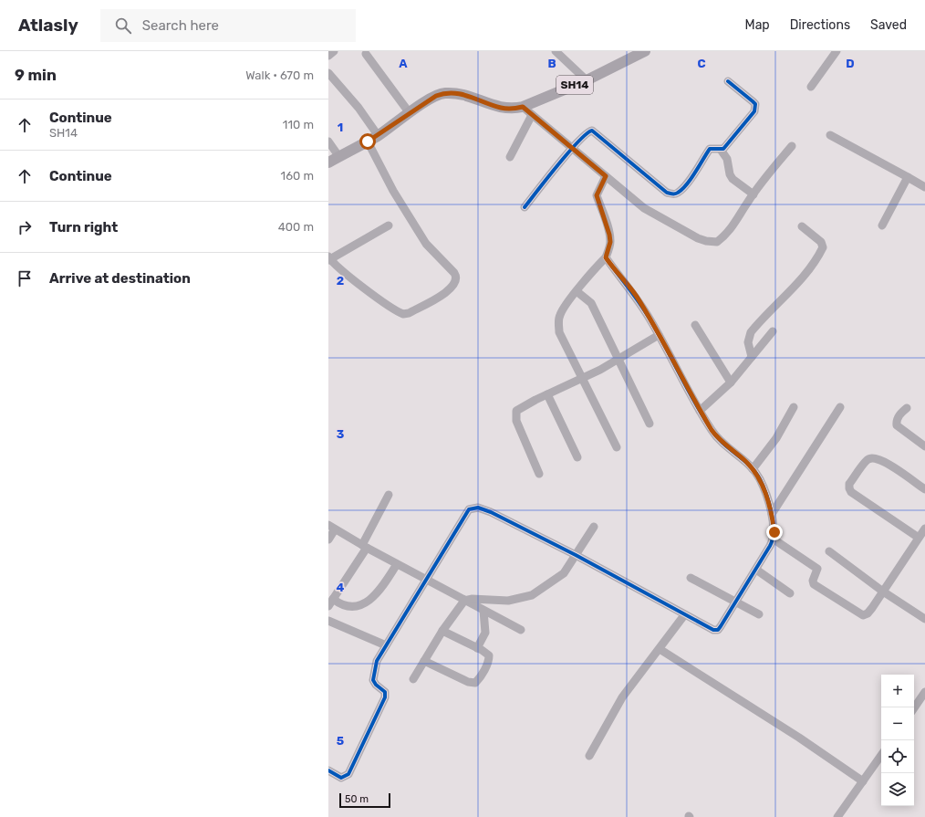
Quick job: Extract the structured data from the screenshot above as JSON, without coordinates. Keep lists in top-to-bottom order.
{
  "streets": {
    "main road": ["SH14"]
  },
  "scale_bar": "50 m",
  "page": {
    "header": "Atlasly",
    "search": "Search here",
    "nav": ["Map", "Directions", "Saved"],
    "heading": ["9 min", "Walk · 670 m"],
    "list": [
      ["Continue", "SH14", "110 m"],
      ["Continue", "160 m"],
      ["Turn right", "400 m"],
      "Arrive at destination"
    ],
    "map_buttons": ["+", "−"],
    "scale": "50 m"
  },
  "grid": {
    "columns": [
      "A",
      "B",
      "C",
      "D"
    ],
    "rows": [
      "1",
      "2",
      "3",
      "4",
      "5"
    ]
  }
}
